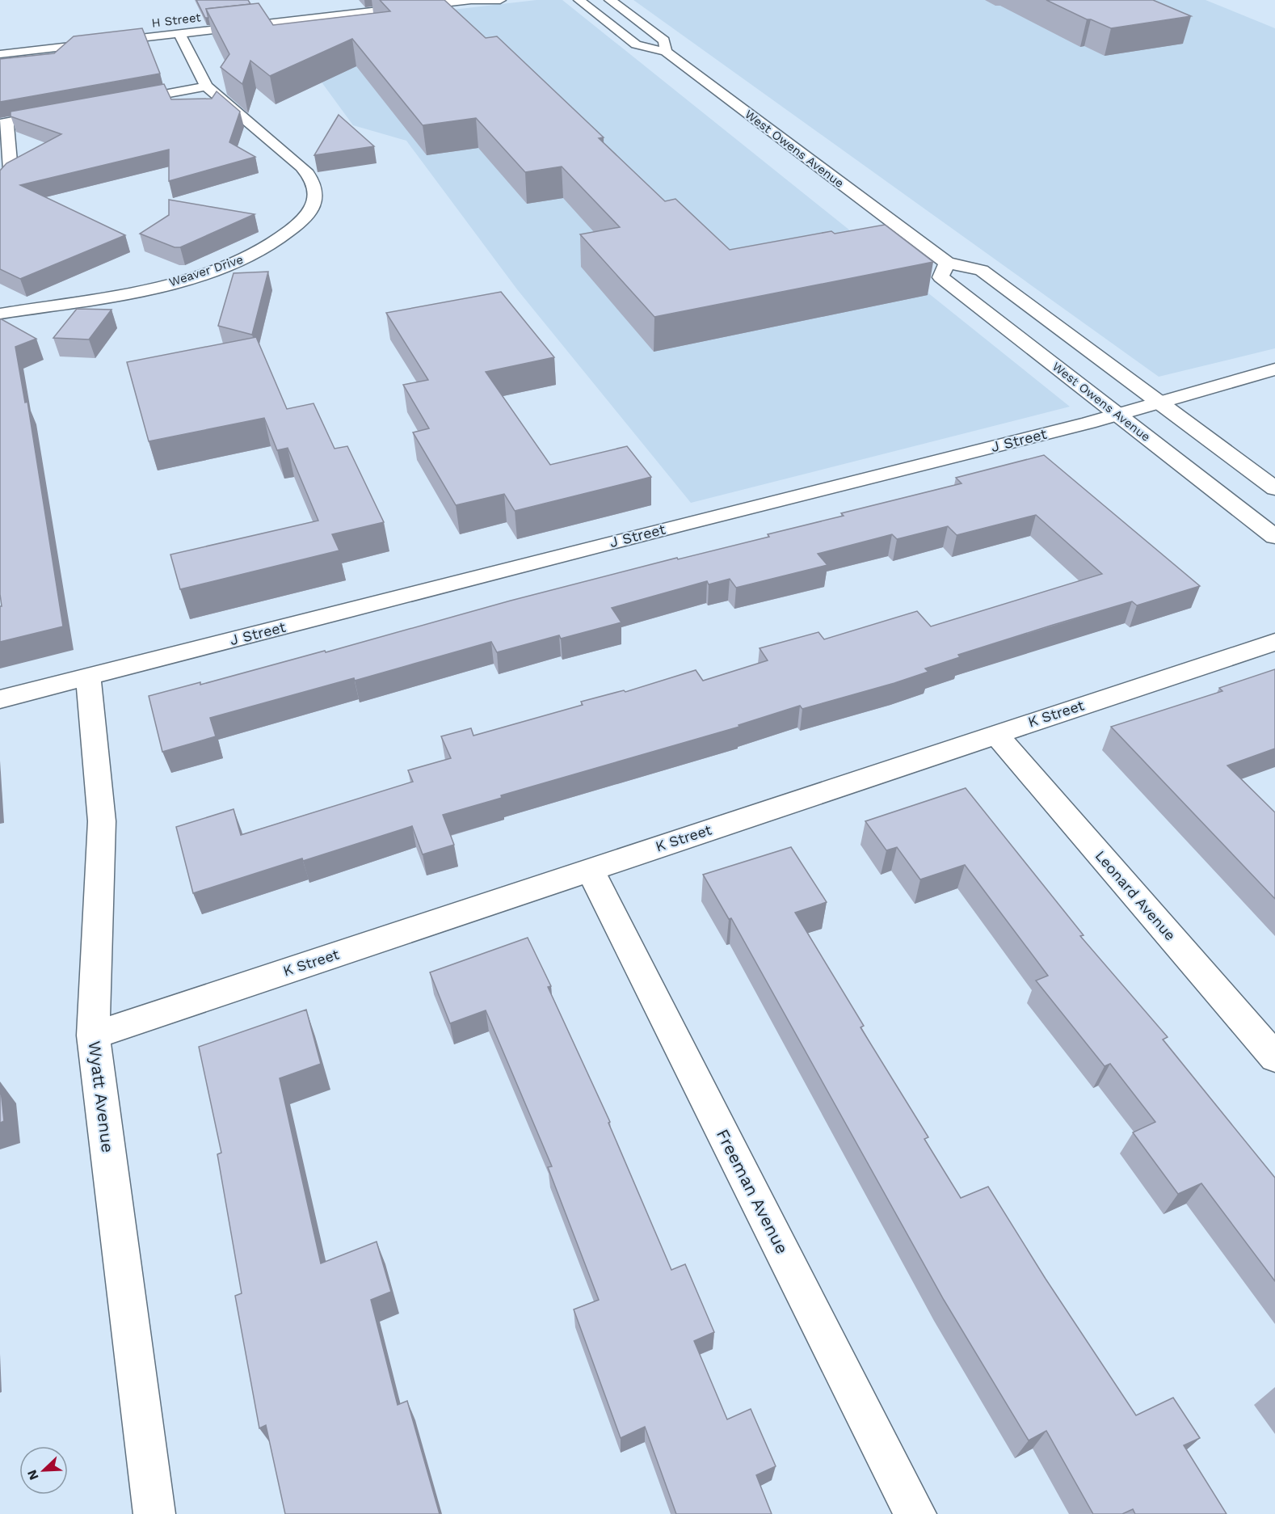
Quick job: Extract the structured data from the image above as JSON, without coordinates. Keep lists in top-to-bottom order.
{
  "streets": {
    "street": [
      "H Street",
      "West Owens Avenue",
      "Weaver Drive",
      "J Street",
      "K Street",
      "Leonard Avenue",
      "Wyatt Avenue",
      "Freeman Avenue"
    ]
  },
  "crossings": [
    ["H Street", "Weaver Drive"],
    ["West Owens Avenue", "J Street"],
    ["J Street", "Wyatt Avenue"],
    ["K Street", "Leonard Avenue"],
    ["K Street", "Wyatt Avenue"],
    ["K Street", "Freeman Avenue"]
  ],
  "north": "bottom left"
}
